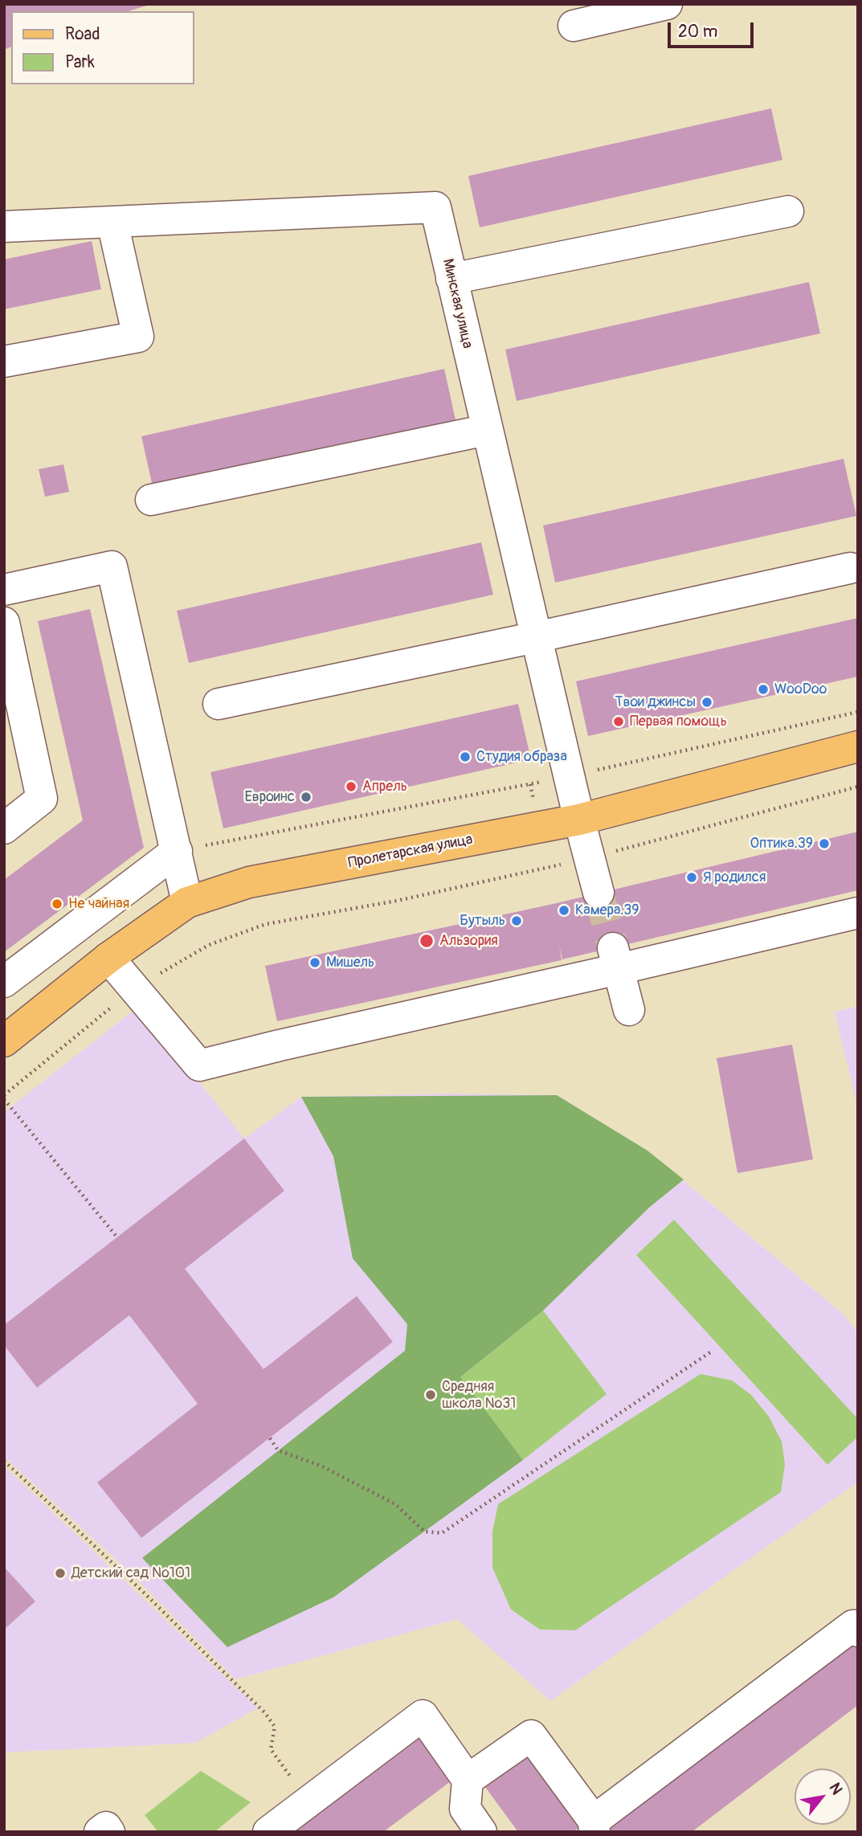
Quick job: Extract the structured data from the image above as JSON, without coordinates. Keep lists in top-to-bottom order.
{
  "streets": {
    "main road": ["Пролетарская улица"],
    "street": ["Минская улица"]
  },
  "crossings": [
    ["Минская улица", "Пролетарская улица"]
  ],
  "places": [
    "WooDoo",
    "Твои джинсы",
    "Первая помощь",
    "Студия образа",
    "Апрель",
    "Евроинс",
    "Оптика.39",
    "Я родился",
    "Не чайная",
    "Камера.39",
    "Бутыль",
    "Альзория",
    "Мишель",
    "Средняя школа №31",
    "Детский сад №101"
  ],
  "legend": ["Road", "Park"],
  "scale_bar": "20 m",
  "north": "top right"
}
